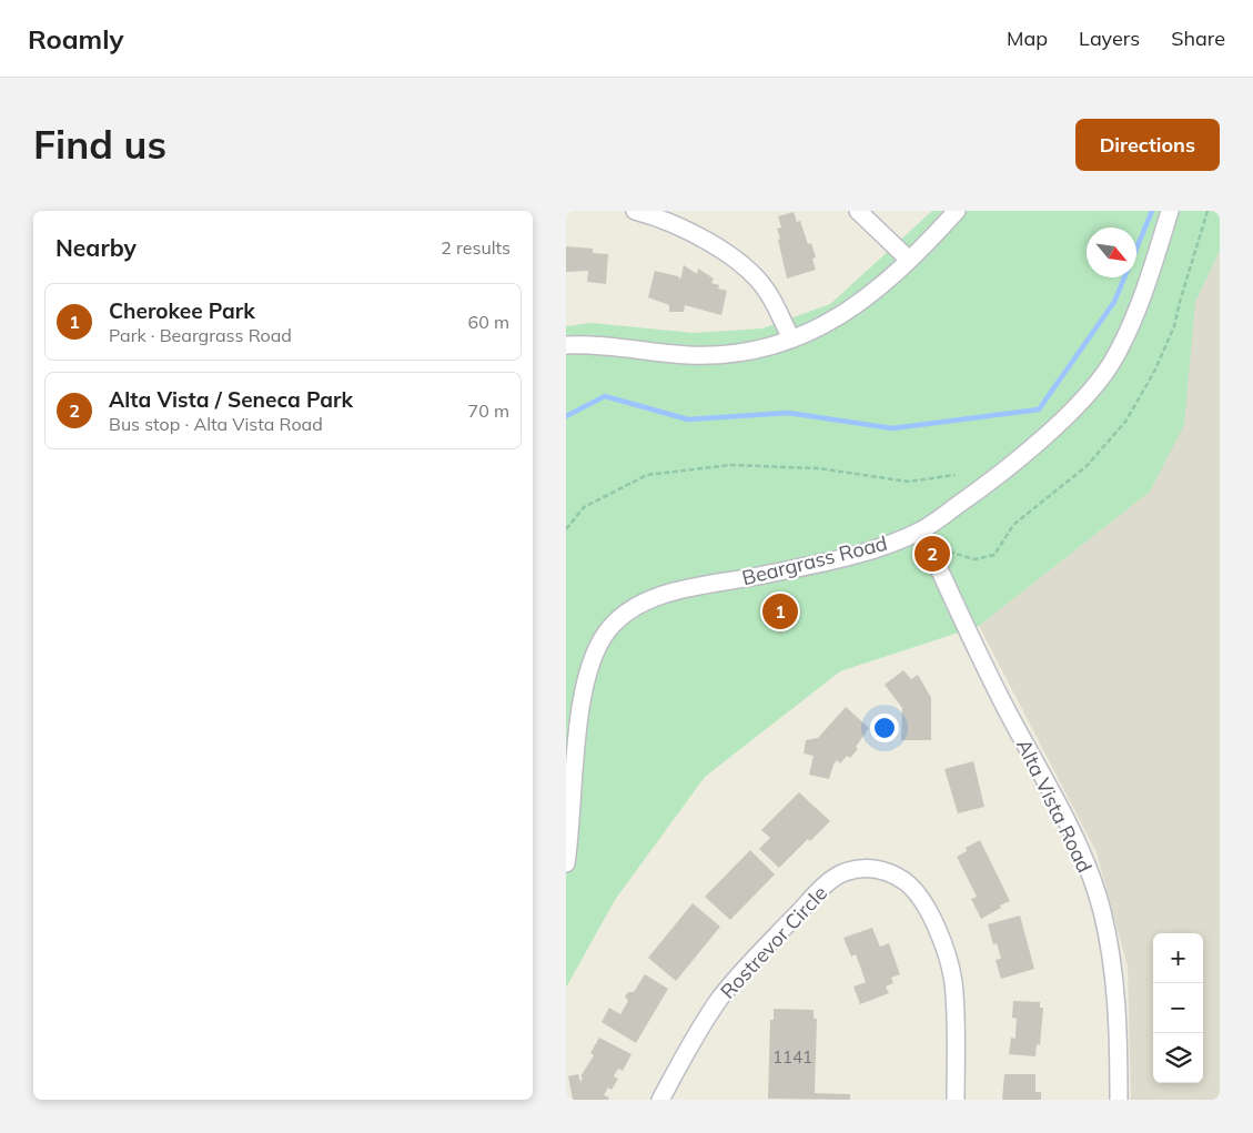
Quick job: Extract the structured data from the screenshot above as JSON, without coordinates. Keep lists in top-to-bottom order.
{
  "streets": {
    "street": ["Beargrass Road", "Alta Vista Road", "Rostrevor Circle"]
  },
  "crossings": [
    ["Beargrass Road", "Alta Vista Road"]
  ],
  "house_numbers": ["1141"],
  "north": "bottom right",
  "page": {
    "header": "Roamly",
    "nav": ["Map", "Layers", "Share"],
    "buttons": "Directions",
    "title": "Find us",
    "heading": ["Nearby", "2 results"],
    "list": [
      {
        "mark": "1",
        "name": "Cherokee Park",
        "note": "Park · Beargrass Road",
        "value": "60 m"
      },
      {
        "mark": "2",
        "name": "Alta Vista / Seneca Park",
        "note": "Bus stop · Alta Vista Road",
        "value": "70 m"
      }
    ],
    "pins": ["2", "1"],
    "map_buttons": ["+", "−"]
  }
}
